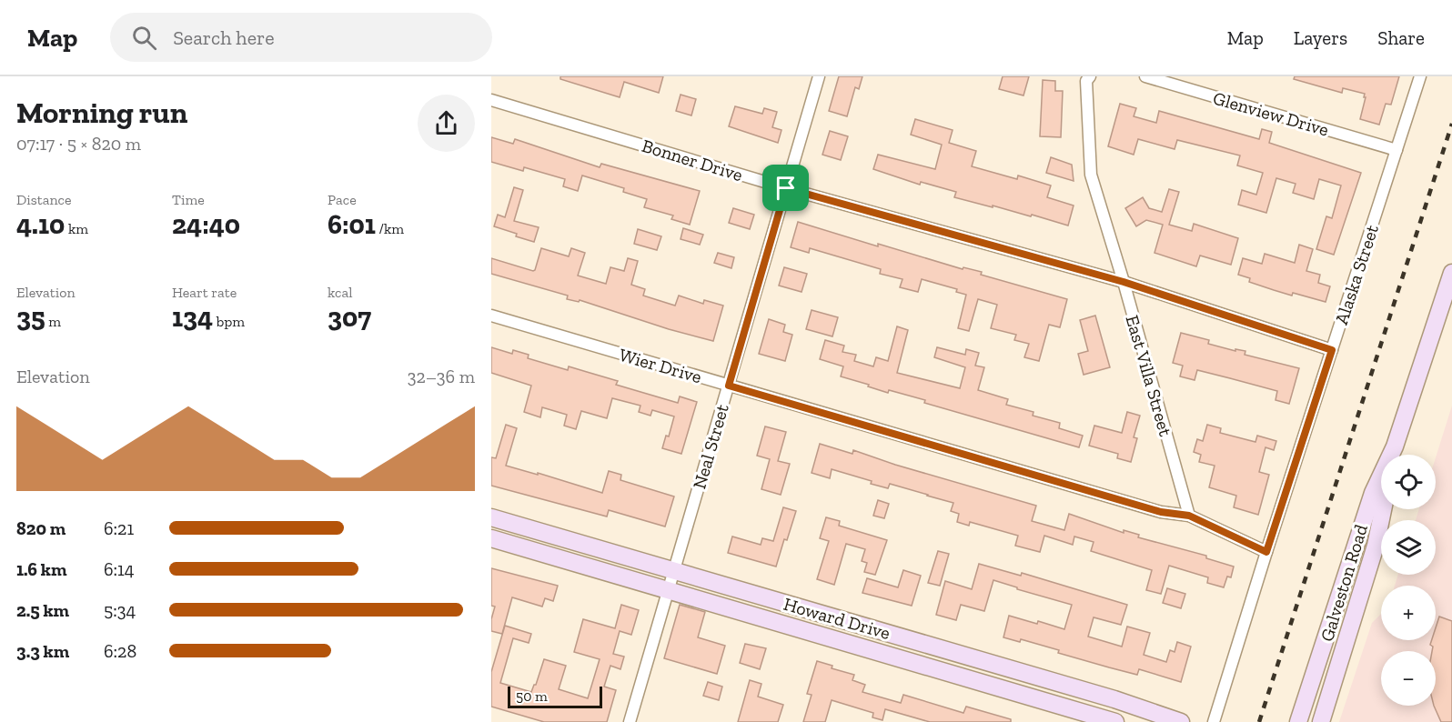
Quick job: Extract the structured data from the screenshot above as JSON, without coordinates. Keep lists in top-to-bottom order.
{
  "streets": {
    "main road": ["Galveston Road", "Howard Drive"],
    "street": [
      "Glenview Drive",
      "Bonner Drive",
      "Alaska Street",
      "Wier Drive",
      "East Villa Street",
      "Neal Street"
    ]
  },
  "crossings": [
    ["Glenview Drive", "Alaska Street"],
    ["Bonner Drive", "Alaska Street"],
    ["Bonner Drive", "East Villa Street"],
    ["Bonner Drive", "Neal Street"],
    ["Alaska Street", "Wier Drive"],
    ["Wier Drive", "East Villa Street"],
    ["Wier Drive", "Neal Street"],
    ["Neal Street", "Howard Drive"]
  ],
  "scale_bar": "50 m",
  "page": {
    "header": "Map",
    "search": "Search here",
    "nav": ["Map", "Layers", "Share"],
    "heading": ["Morning run", "07:17 · 5 × 820 m"],
    "stats": [
      ["Distance", "4.10 km"],
      ["Time", "24:40"],
      ["Pace", "6:01 /km"],
      ["Elevation", "35 m"],
      ["Heart rate", "134 bpm"],
      ["kcal", "307"]
    ],
    "chart": ["Elevation", "32–36 m"],
    "map_buttons": ["+", "−"],
    "list": [
      {
        "name": "820 m",
        "note": "6:21"
      },
      {
        "name": "1.6 km",
        "note": "6:14"
      },
      {
        "name": "2.5 km",
        "note": "5:34"
      },
      {
        "name": "3.3 km",
        "note": "6:28"
      }
    ],
    "scale": "50 m"
  }
}
